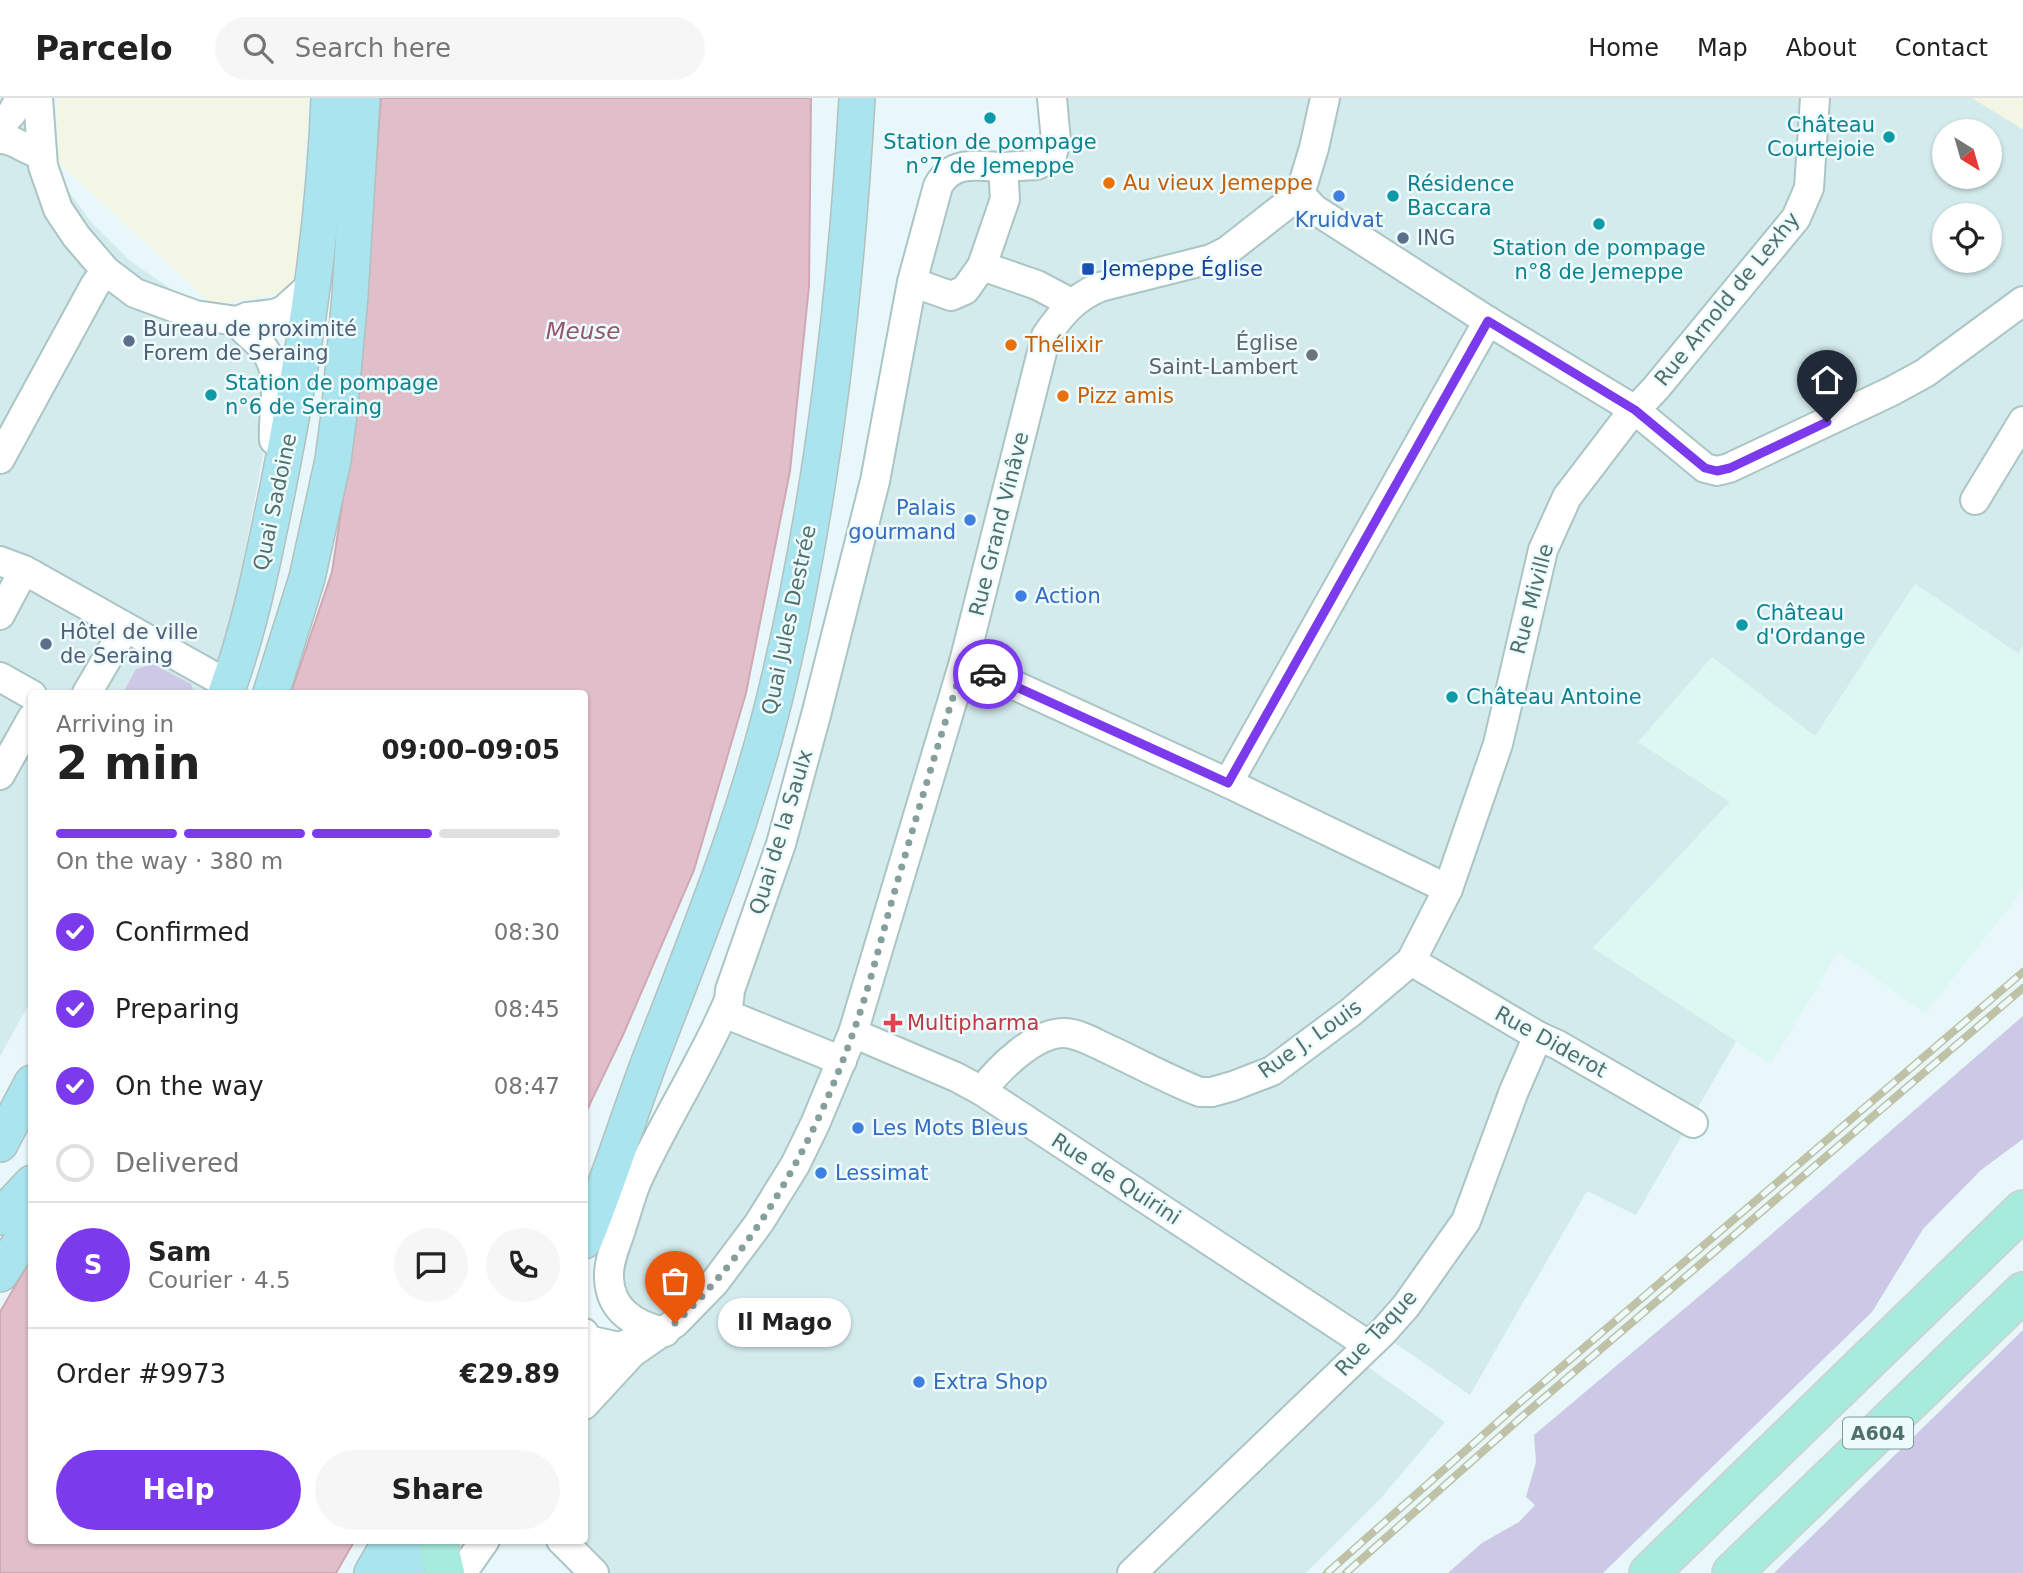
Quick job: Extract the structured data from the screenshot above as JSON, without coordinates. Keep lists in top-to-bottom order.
{
  "streets": {
    "highway": ["A604"],
    "main road": ["Quai Sadoine", "Quai Jules Destrée"],
    "street": [
      "Rue Arnold de Lexhy",
      "Rue Grand Vinâve",
      "Rue Miville",
      "Quai de la Saulx",
      "Rue J. Louis",
      "Rue Diderot",
      "Rue de Quirini",
      "Rue Taque"
    ]
  },
  "crossings": [
    ["Rue Arnold de Lexhy", "Rue Miville"],
    ["Rue Grand Vinâve", "Quai de la Saulx"],
    ["Rue Grand Vinâve", "Rue de Quirini"],
    ["Rue Miville", "Rue J. Louis"],
    ["Rue J. Louis", "Rue Diderot"],
    ["Rue J. Louis", "Rue de Quirini"],
    ["Rue Diderot", "Rue Taque"],
    ["Rue de Quirini", "Rue Taque"]
  ],
  "water": ["Meuse"],
  "places": {
    "other": [
      "Station de pompage n°7 de Jemeppe",
      "Château Courtejoie",
      "Au vieux Jemeppe",
      "Kruidvat",
      "Résidence Baccara",
      "Station de pompage n°8 de Jemeppe",
      "ING",
      "Bureau de proximité Forem de Seraing",
      "Thélixir",
      "Église Saint-Lambert",
      "Station de pompage n°6 de Seraing",
      "Pizz amis",
      "Palais gourmand",
      "Action",
      "Château d'Ordange",
      "Hôtel de ville de Seraing",
      "Château Antoine",
      "Les Mots Bleus",
      "Lessimat",
      "Il Mago",
      "Extra Shop"
    ],
    "transit": ["Jemeppe Église"],
    "health": ["Multipharma"]
  },
  "north": "bottom right",
  "page": {
    "header": "Parcelo",
    "search": "Search here",
    "nav": [
      "Home",
      "Map",
      "About",
      "Contact"
    ],
    "heading": ["2 min", "Arriving in", "09:00–09:05"],
    "panel": [
      "Sam",
      "Courier · 4.5",
      "Order #9973",
      "€29.89"
    ],
    "bar": "On the way · 380 m",
    "list": [
      ["Confirmed", "08:30"],
      ["Preparing", "08:45"],
      ["On the way", "08:47"],
      "Delivered"
    ],
    "round": "S",
    "bubble": "Il Mago",
    "buttons": ["Help", "Share"]
  }
}
